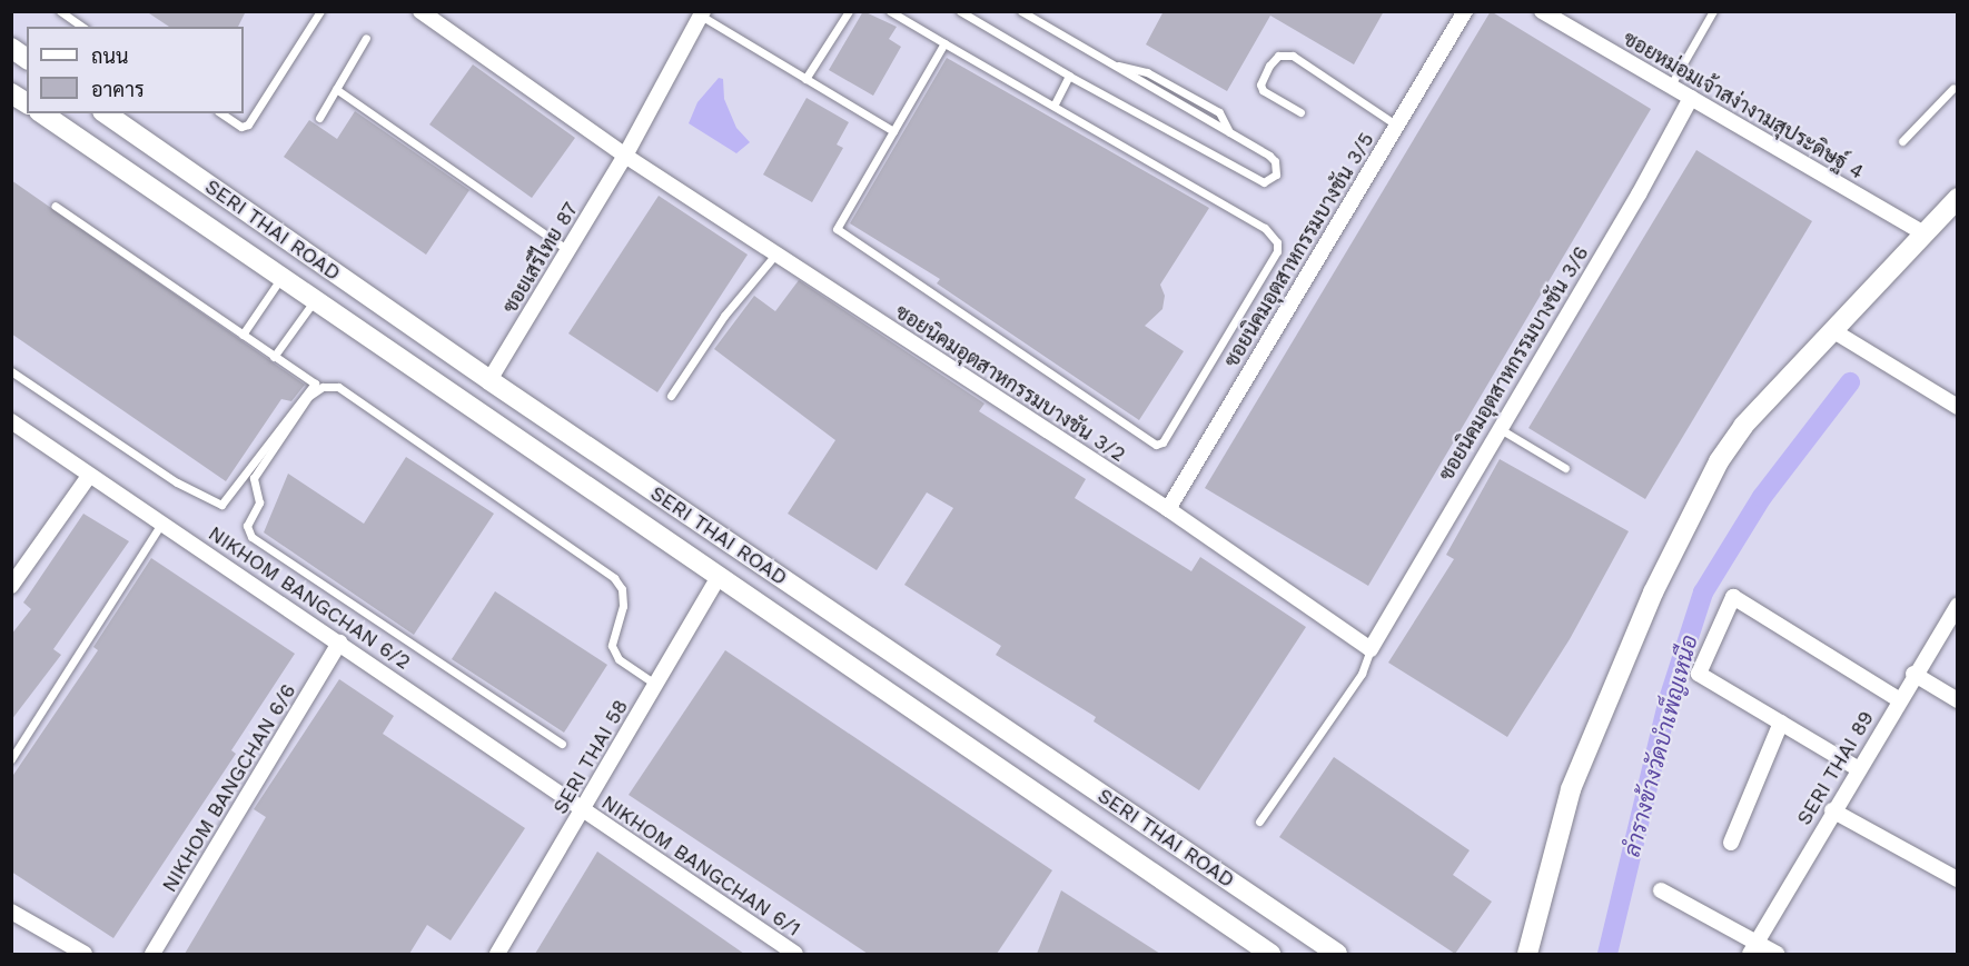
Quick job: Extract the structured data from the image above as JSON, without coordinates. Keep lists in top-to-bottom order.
{
  "streets": {
    "main road": ["SERI THAI ROAD"],
    "street": [
      "ซอยหม่อมเจ้าสง่างามสุประดิษฐ์ 4",
      "ซอยนิคมอุตสาหกรรมบางชัน 3/5",
      "ซอยเสรีไทย 87",
      "ซอยนิคมอุตสาหกรรมบางชัน 3/6",
      "ซอยนิคมอุตสาหกรรมบางชัน 3/2",
      "NIKHOM BANGCHAN 6/2",
      "SERI THAI 58",
      "SERI THAI 89",
      "NIKHOM BANGCHAN 6/6",
      "NIKHOM BANGCHAN 6/1"
    ]
  },
  "crossings": [
    ["ซอยหม่อมเจ้าสง่างามสุประดิษฐ์ 4", "ซอยนิคมอุตสาหกรรมบางชัน 3/6"],
    ["SERI THAI ROAD", "ซอยเสรีไทย 87"],
    ["SERI THAI ROAD", "SERI THAI 58"],
    ["ซอยนิคมอุตสาหกรรมบางชัน 3/5", "ซอยนิคมอุตสาหกรรมบางชัน 3/2"],
    ["ซอยเสรีไทย 87", "ซอยนิคมอุตสาหกรรมบางชัน 3/2"],
    ["ซอยนิคมอุตสาหกรรมบางชัน 3/6", "ซอยนิคมอุตสาหกรรมบางชัน 3/2"],
    ["NIKHOM BANGCHAN 6/2", "SERI THAI 58"],
    ["NIKHOM BANGCHAN 6/2", "NIKHOM BANGCHAN 6/6"],
    ["NIKHOM BANGCHAN 6/2", "NIKHOM BANGCHAN 6/1"],
    ["SERI THAI 58", "NIKHOM BANGCHAN 6/1"]
  ],
  "water": ["ลำรางข้างวัดบำเพ็ญเหนือ"],
  "legend": ["ถนน", "อาคาร"]
}
